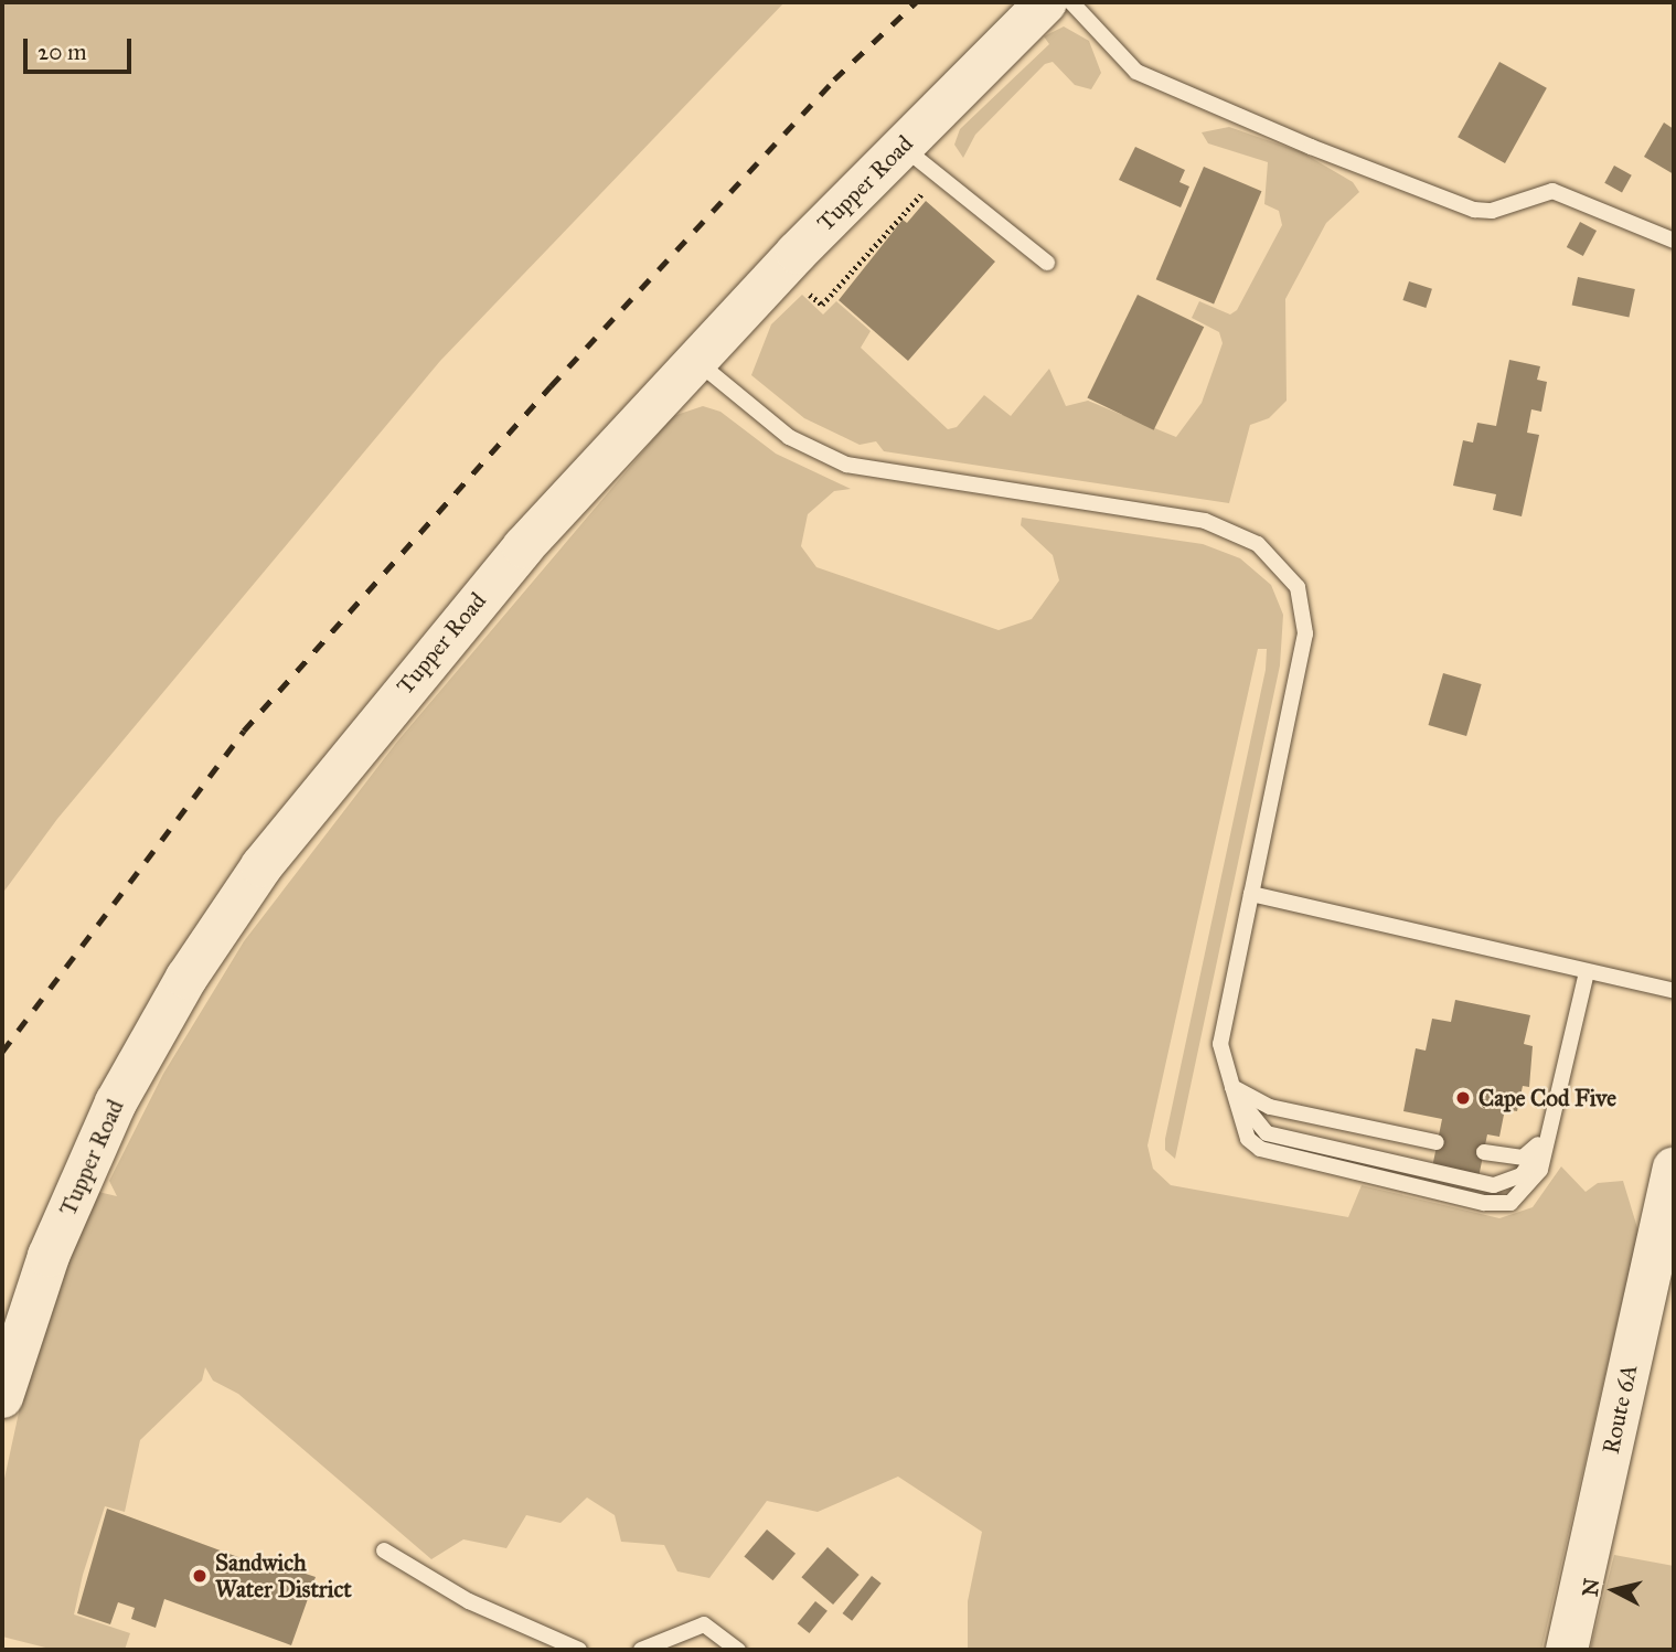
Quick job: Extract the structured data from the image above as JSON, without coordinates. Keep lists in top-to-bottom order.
{
  "streets": {
    "main road": ["Tupper Road", "Route 6A"]
  },
  "places": ["Cape Cod Five", "Sandwich Water District"],
  "scale_bar": "20 m",
  "north": "left"
}
